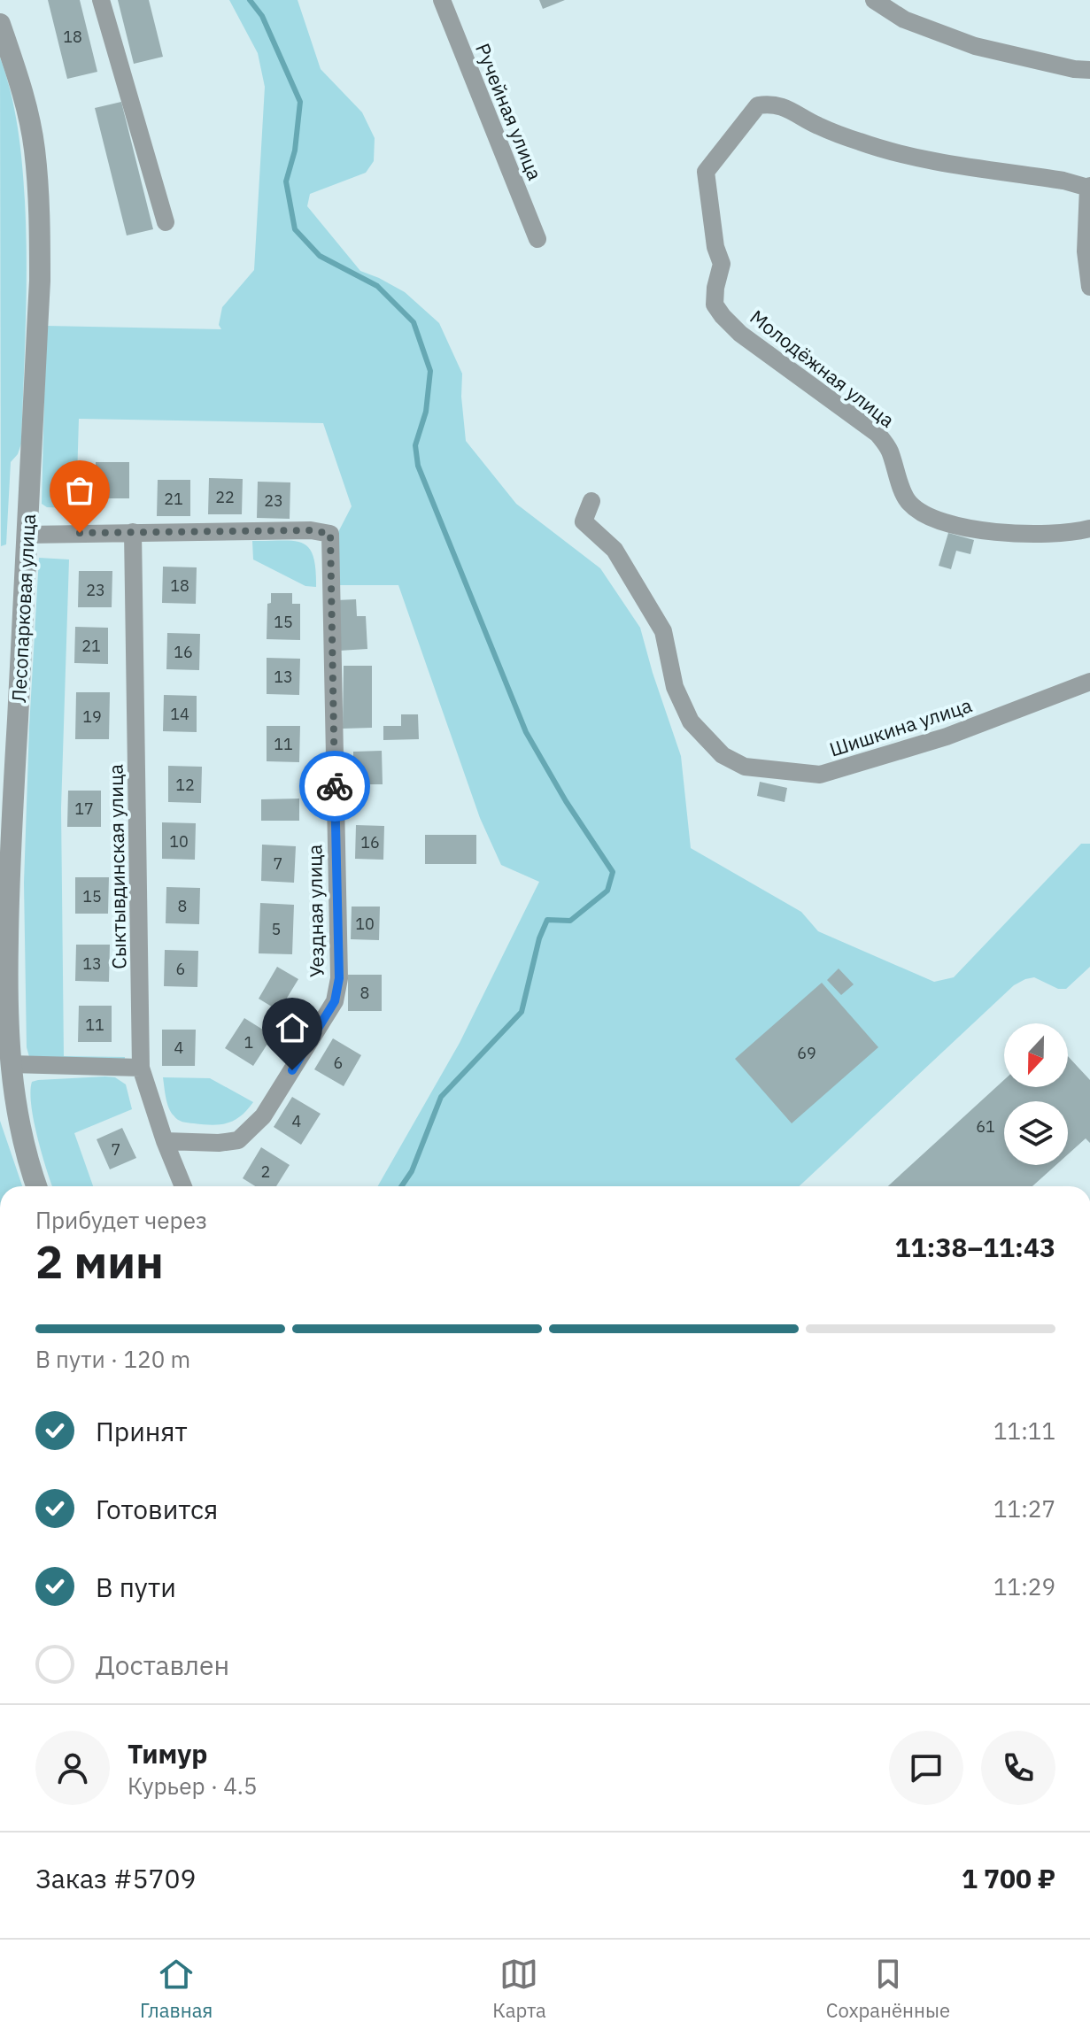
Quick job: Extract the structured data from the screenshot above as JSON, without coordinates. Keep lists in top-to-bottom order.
{
  "streets": {
    "street": [
      "Ручейная улица",
      "Молодёжная улица",
      "Лесопарковая улица",
      "Шишкина улица",
      "Сыктывдинская улица",
      "Уездная улица"
    ]
  },
  "crossings": [
    ["Сыктывдинская улица", "Уездная улица"]
  ],
  "house_numbers": [
    "18",
    "22",
    "21",
    "23",
    "18",
    "23",
    "15",
    "21",
    "16",
    "13",
    "14",
    "19",
    "11",
    "12",
    "17",
    "10",
    "16",
    "7",
    "15",
    "8",
    "10",
    "5",
    "13",
    "6",
    "8",
    "11",
    "1",
    "4",
    "69",
    "6",
    "4",
    "61",
    "7",
    "2"
  ],
  "north": "bottom",
  "page": {
    "heading": ["2 мин", "Прибудет через", "11:38–11:43"],
    "panel": [
      "Тимур",
      "Курьер · 4.5",
      "Заказ #5709",
      "1 700 ₽"
    ],
    "bar": "В пути · 120 m",
    "list": [
      ["Принят", "11:11"],
      ["Готовится", "11:27"],
      ["В пути", "11:29"],
      "Доставлен"
    ],
    "tabs": ["Главная", "Карта", "Сохранённые"]
  }
}
